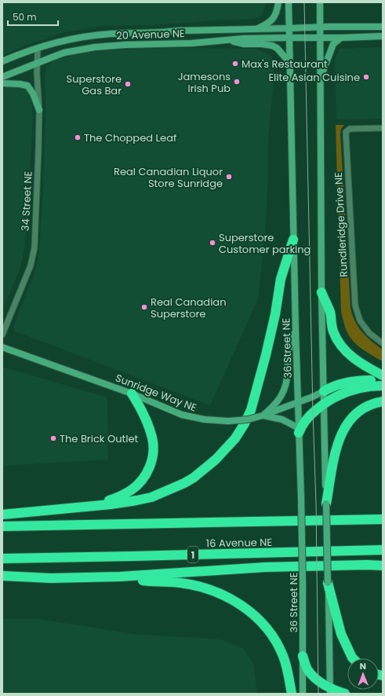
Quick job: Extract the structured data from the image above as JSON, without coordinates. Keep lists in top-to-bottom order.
{
  "streets": {
    "highway": ["16 Avenue NE", "1"],
    "main road": ["20 Avenue NE", "36 Street NE", "Sunridge Way NE"],
    "street": ["34 Street NE", "Rundleridge Drive NE"]
  },
  "crossings": [
    ["20 Avenue NE", "34 Street NE"],
    ["20 Avenue NE", "36 Street NE"],
    ["36 Street NE", "Sunridge Way NE"]
  ],
  "places": [
    "Max's Restaurant",
    "Elite Asian Cuisine",
    "Jamesons Irish Pub",
    "Superstore Gas Bar",
    "The Chopped Leaf",
    "Real Canadian Liquor Store Sunridge",
    "Superstore Customer parking",
    "Real Canadian Superstore",
    "The Brick Outlet"
  ],
  "scale_bar": "50 m",
  "north": "top"
}
